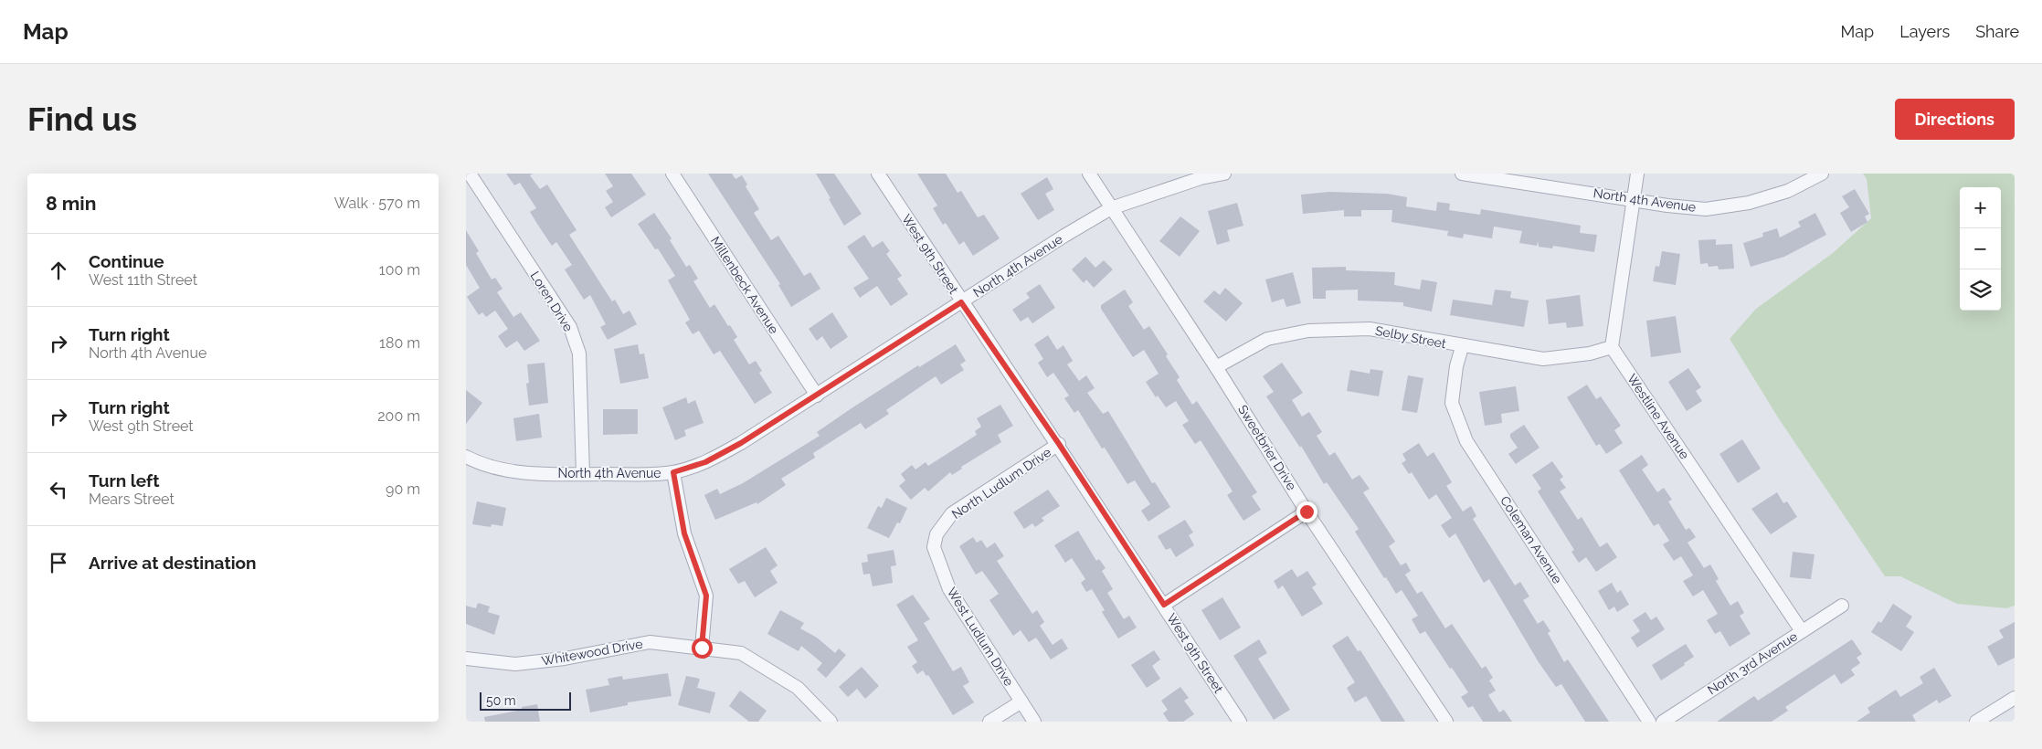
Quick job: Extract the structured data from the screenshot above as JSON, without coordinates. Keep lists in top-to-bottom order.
{
  "streets": {
    "street": [
      "North 4th Avenue",
      "West 9th Street",
      "Millenbeck Avenue",
      "Loren Drive",
      "Selby Street",
      "Westline Avenue",
      "Sweetbrier Drive",
      "North Ludlum Drive",
      "Coleman Avenue",
      "West Ludlum Drive",
      "Whitewood Drive",
      "North 3rd Avenue"
    ]
  },
  "crossings": [
    ["North 4th Avenue", "West 9th Street"],
    ["North 4th Avenue", "Millenbeck Avenue"],
    ["North 4th Avenue", "Loren Drive"],
    ["North 4th Avenue", "Sweetbrier Drive"],
    ["West 9th Street", "North Ludlum Drive"],
    ["Selby Street", "Westline Avenue"],
    ["Selby Street", "Sweetbrier Drive"],
    ["Selby Street", "Coleman Avenue"],
    ["Westline Avenue", "North 3rd Avenue"],
    ["North Ludlum Drive", "West Ludlum Drive"]
  ],
  "scale_bar": "50 m",
  "page": {
    "header": "Map",
    "nav": ["Map", "Layers", "Share"],
    "buttons": "Directions",
    "title": "Find us",
    "heading": ["8 min", "Walk · 570 m"],
    "map_buttons": ["+", "−"],
    "list": [
      ["Continue", "West 11th Street", "100 m"],
      ["Turn right", "North 4th Avenue", "180 m"],
      ["Turn right", "West 9th Street", "200 m"],
      ["Turn left", "Mears Street", "90 m"],
      "Arrive at destination"
    ],
    "scale": "50 m"
  }
}
